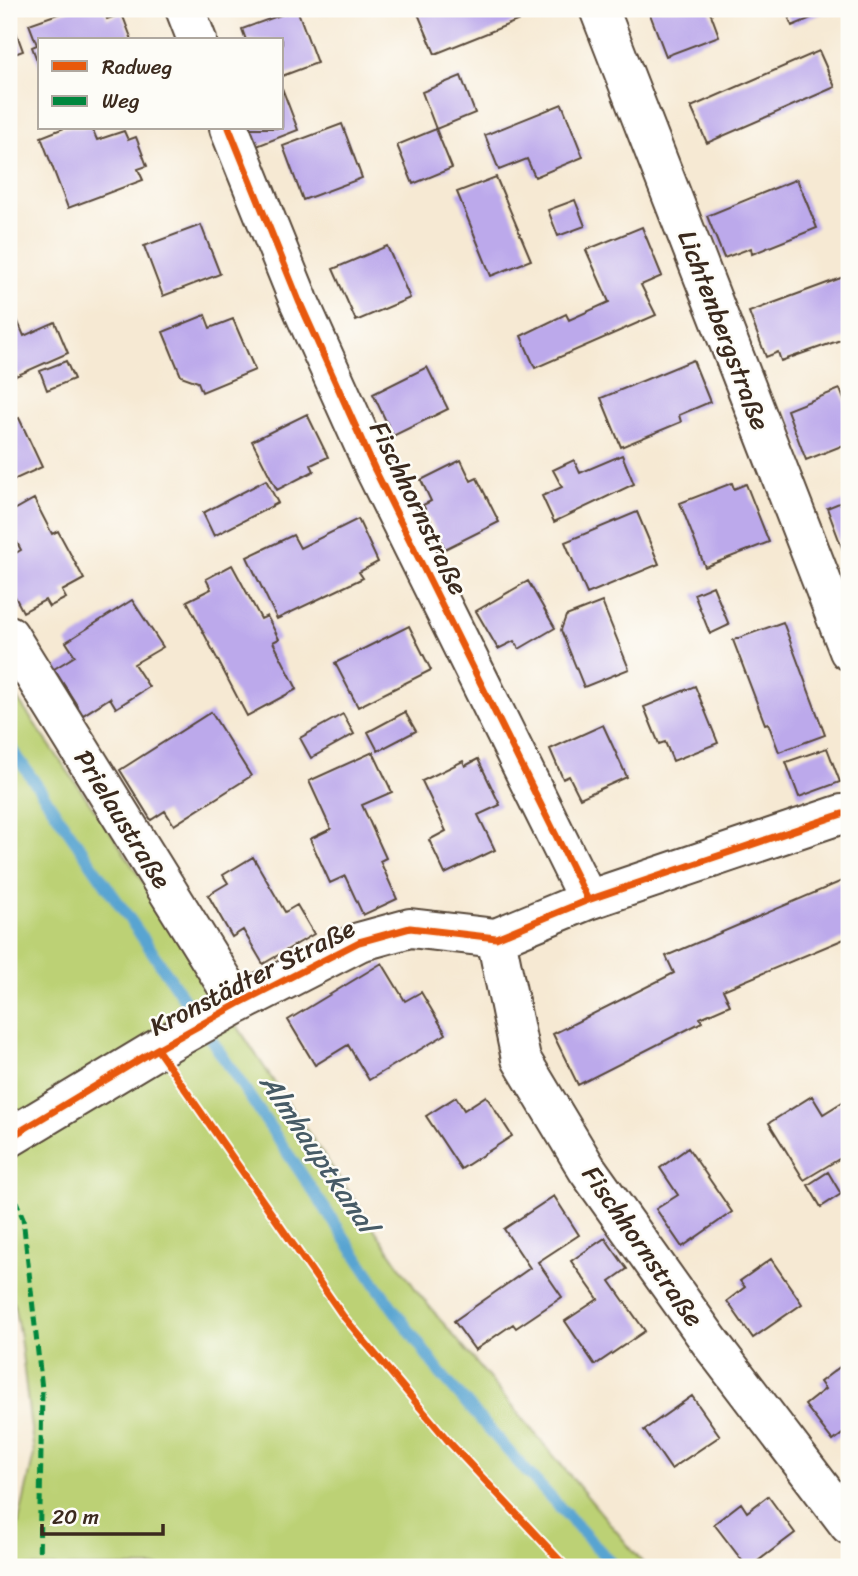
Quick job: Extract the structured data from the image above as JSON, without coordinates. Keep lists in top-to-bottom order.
{
  "streets": {
    "street": [
      "Lichtenbergstraße",
      "Fischhornstraße",
      "Prielaustraße",
      "Kronstädter Straße"
    ]
  },
  "crossings": [
    ["Fischhornstraße", "Kronstädter Straße"],
    ["Prielaustraße", "Kronstädter Straße"]
  ],
  "water": ["Almhauptkanal"],
  "legend": ["Radweg", "Weg"],
  "scale_bar": "20 m"
}
